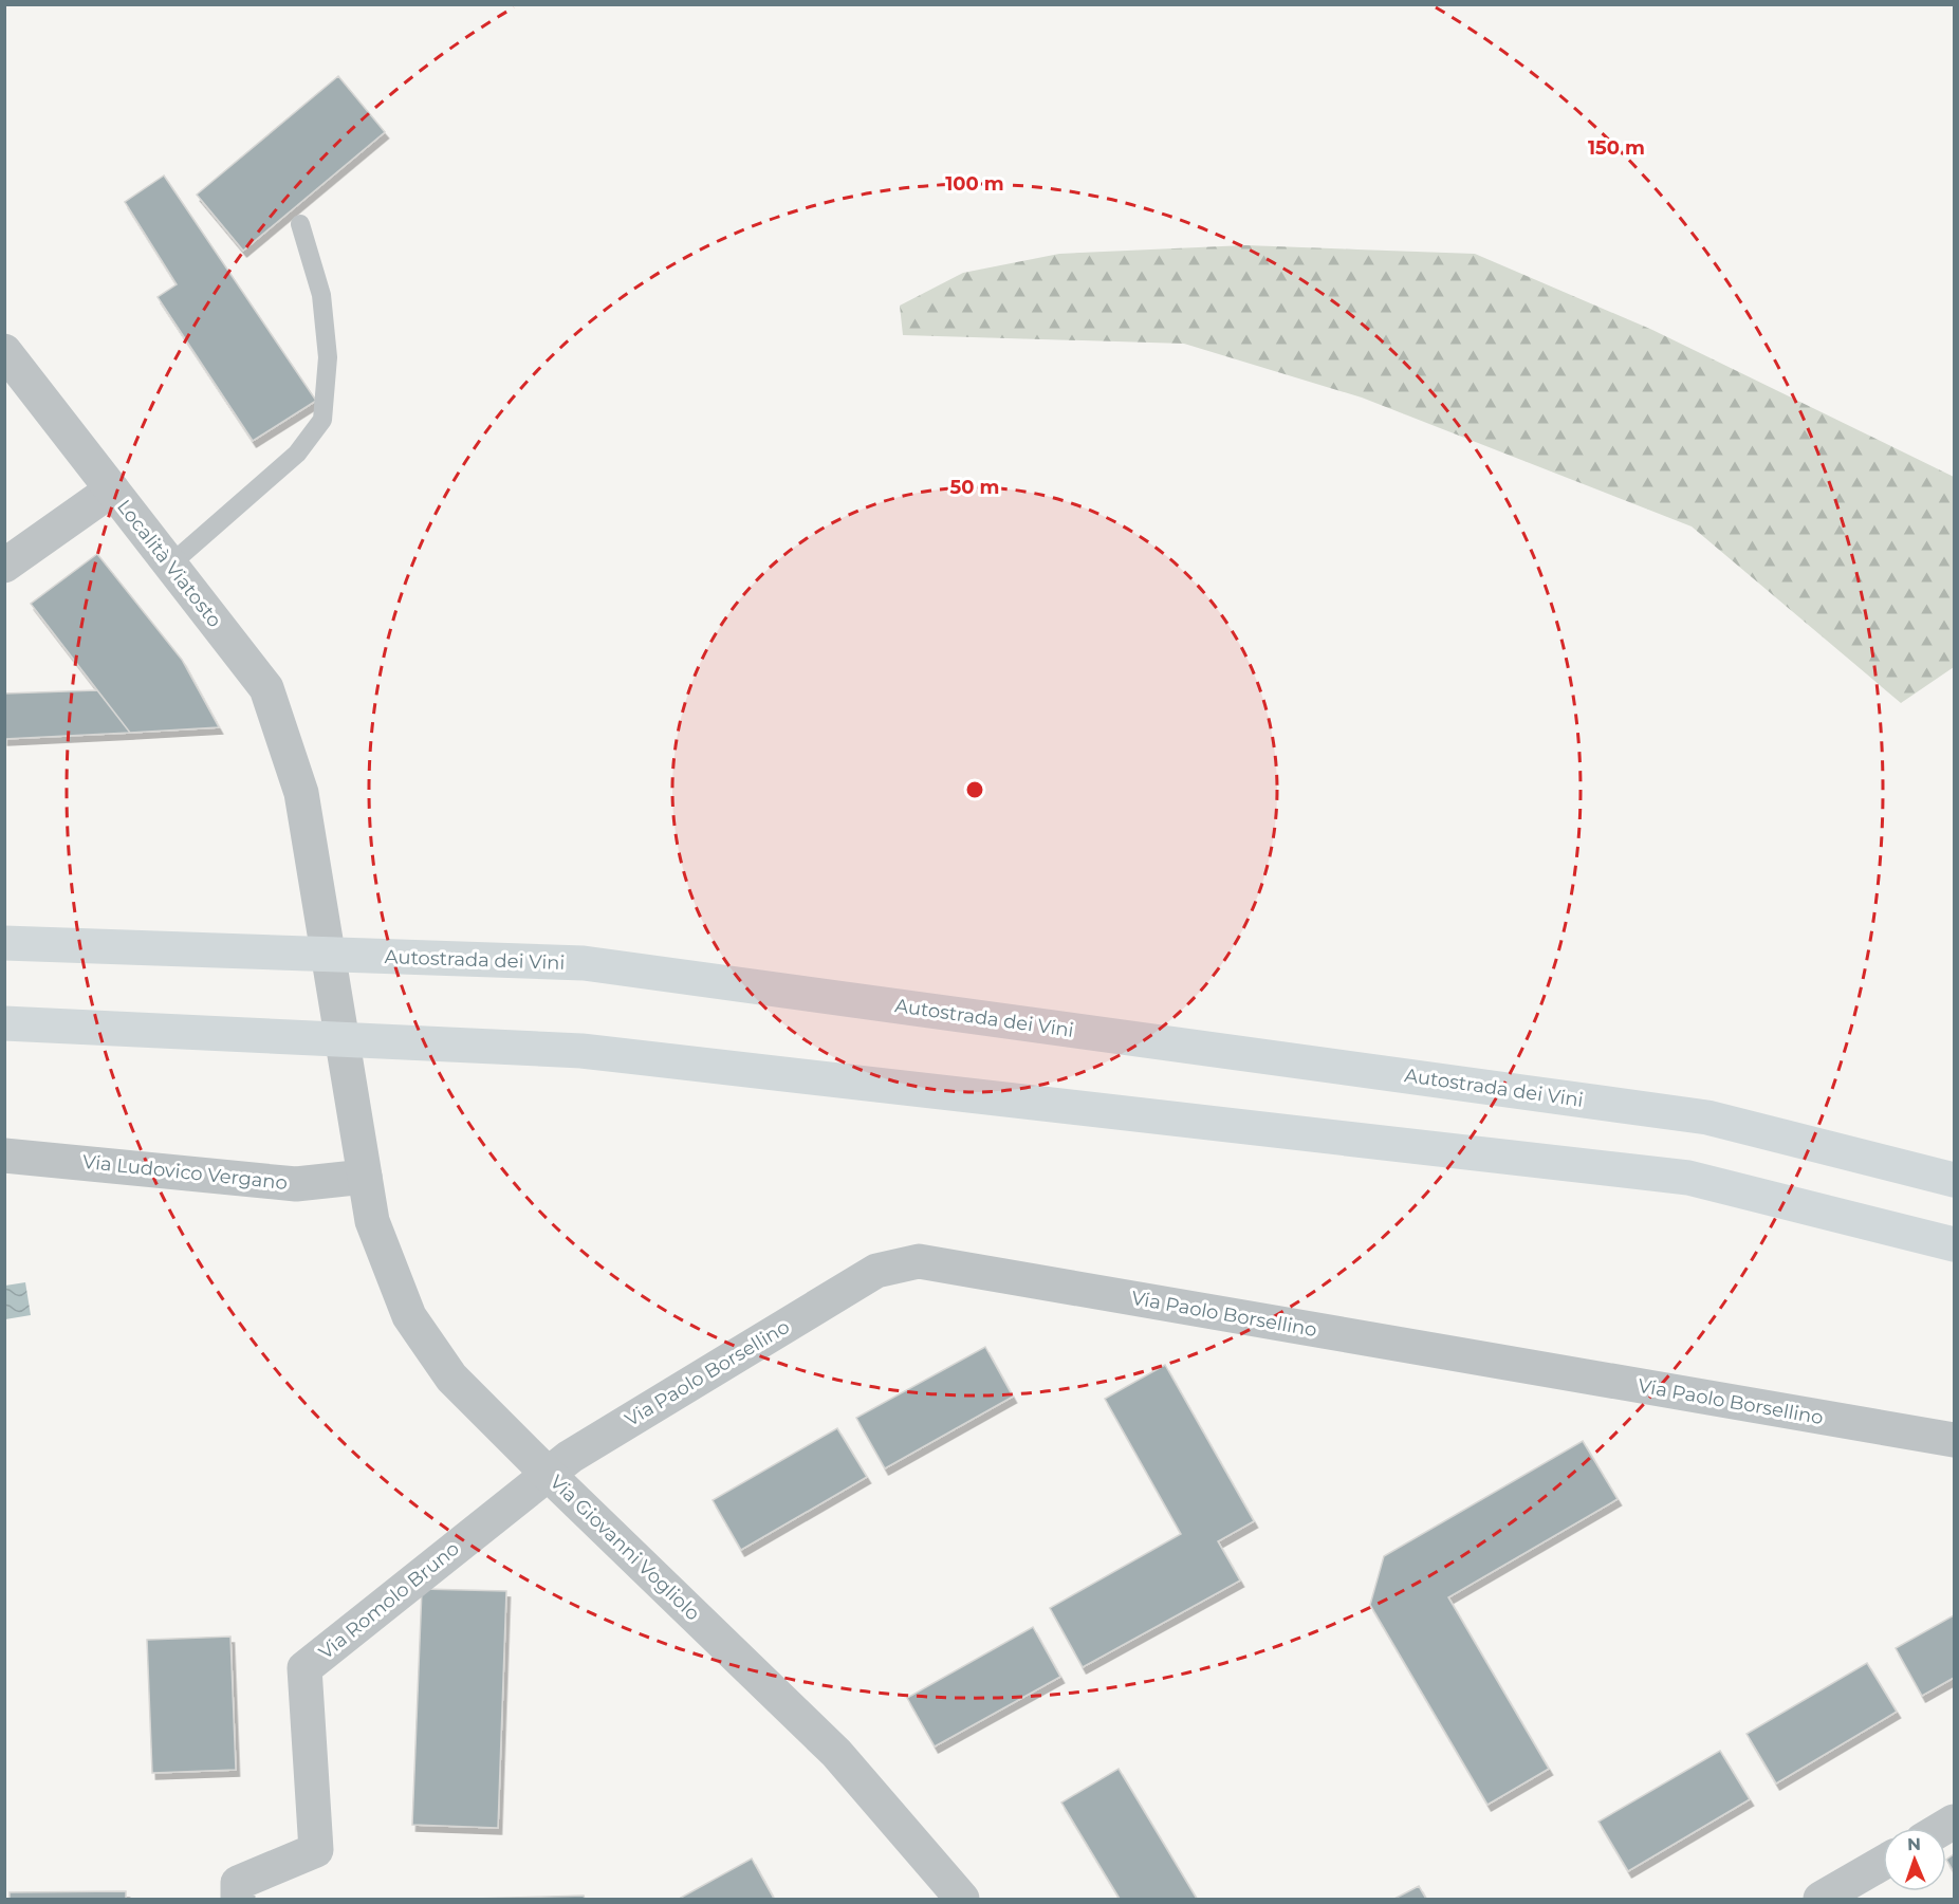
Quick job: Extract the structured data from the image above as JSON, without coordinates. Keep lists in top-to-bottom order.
{
  "streets": {
    "highway": ["Autostrada dei Vini"],
    "street": [
      "Località Viatosto",
      "Via Ludovico Vergano",
      "Via Paolo Borsellino",
      "Via Giovanni Vogliolo",
      "Via Romolo Bruno"
    ]
  },
  "crossings": [
    ["Località Viatosto", "Via Ludovico Vergano"],
    ["Località Viatosto", "Via Giovanni Vogliolo"],
    ["Via Ludovico Vergano", "Via Giovanni Vogliolo"],
    ["Via Paolo Borsellino", "Via Giovanni Vogliolo"],
    ["Via Paolo Borsellino", "Via Romolo Bruno"],
    ["Via Giovanni Vogliolo", "Via Romolo Bruno"]
  ],
  "north": "top",
  "rings": ["150 m", "100 m", "50 m"]
}
